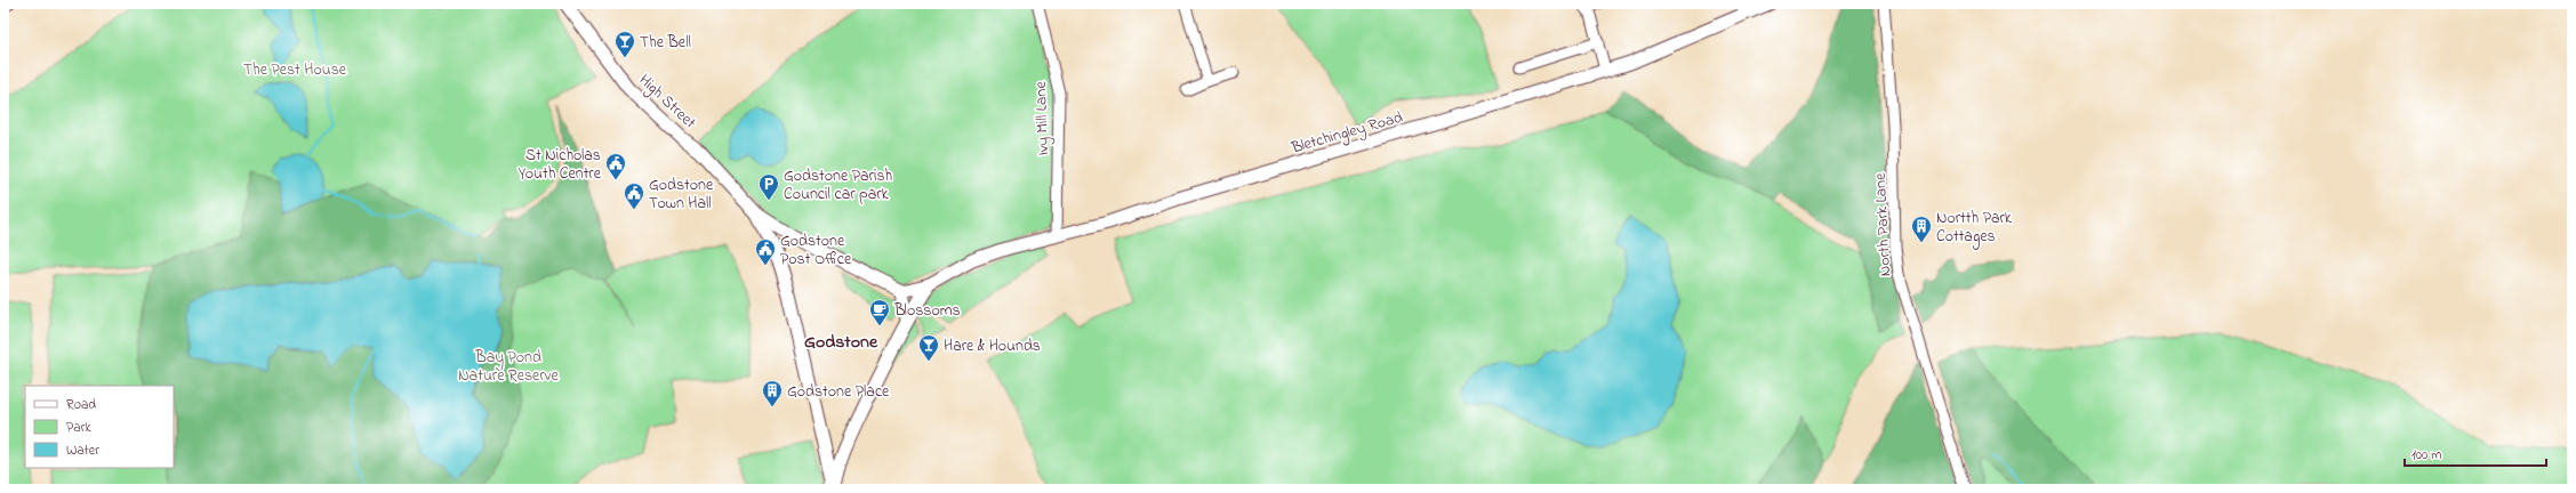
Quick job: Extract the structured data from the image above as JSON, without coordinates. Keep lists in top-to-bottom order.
{
  "streets": {
    "main road": ["High Street", "Bletchingley Road"],
    "street": ["Ivy Mill Lane", "North Park Lane"]
  },
  "crossings": [
    ["Ivy Mill Lane", "Bletchingley Road"]
  ],
  "districts": ["Godstone"],
  "parks": ["The Pest House", "Bay Pond Nature Reserve"],
  "places": {
    "bar": ["The Bell", "Hare & Hounds"],
    "public building": ["St Nicholas Youth Centre", "Godstone Town Hall", "Godstone Post Office"],
    "parking": ["Godstone Parish Council car park"],
    "building": ["Nortth Park Cottages", "Godstone Place"],
    "cafe": ["Blossoms"]
  },
  "legend": ["Road", "Park", "Water"],
  "scale_bar": "100 m"
}
